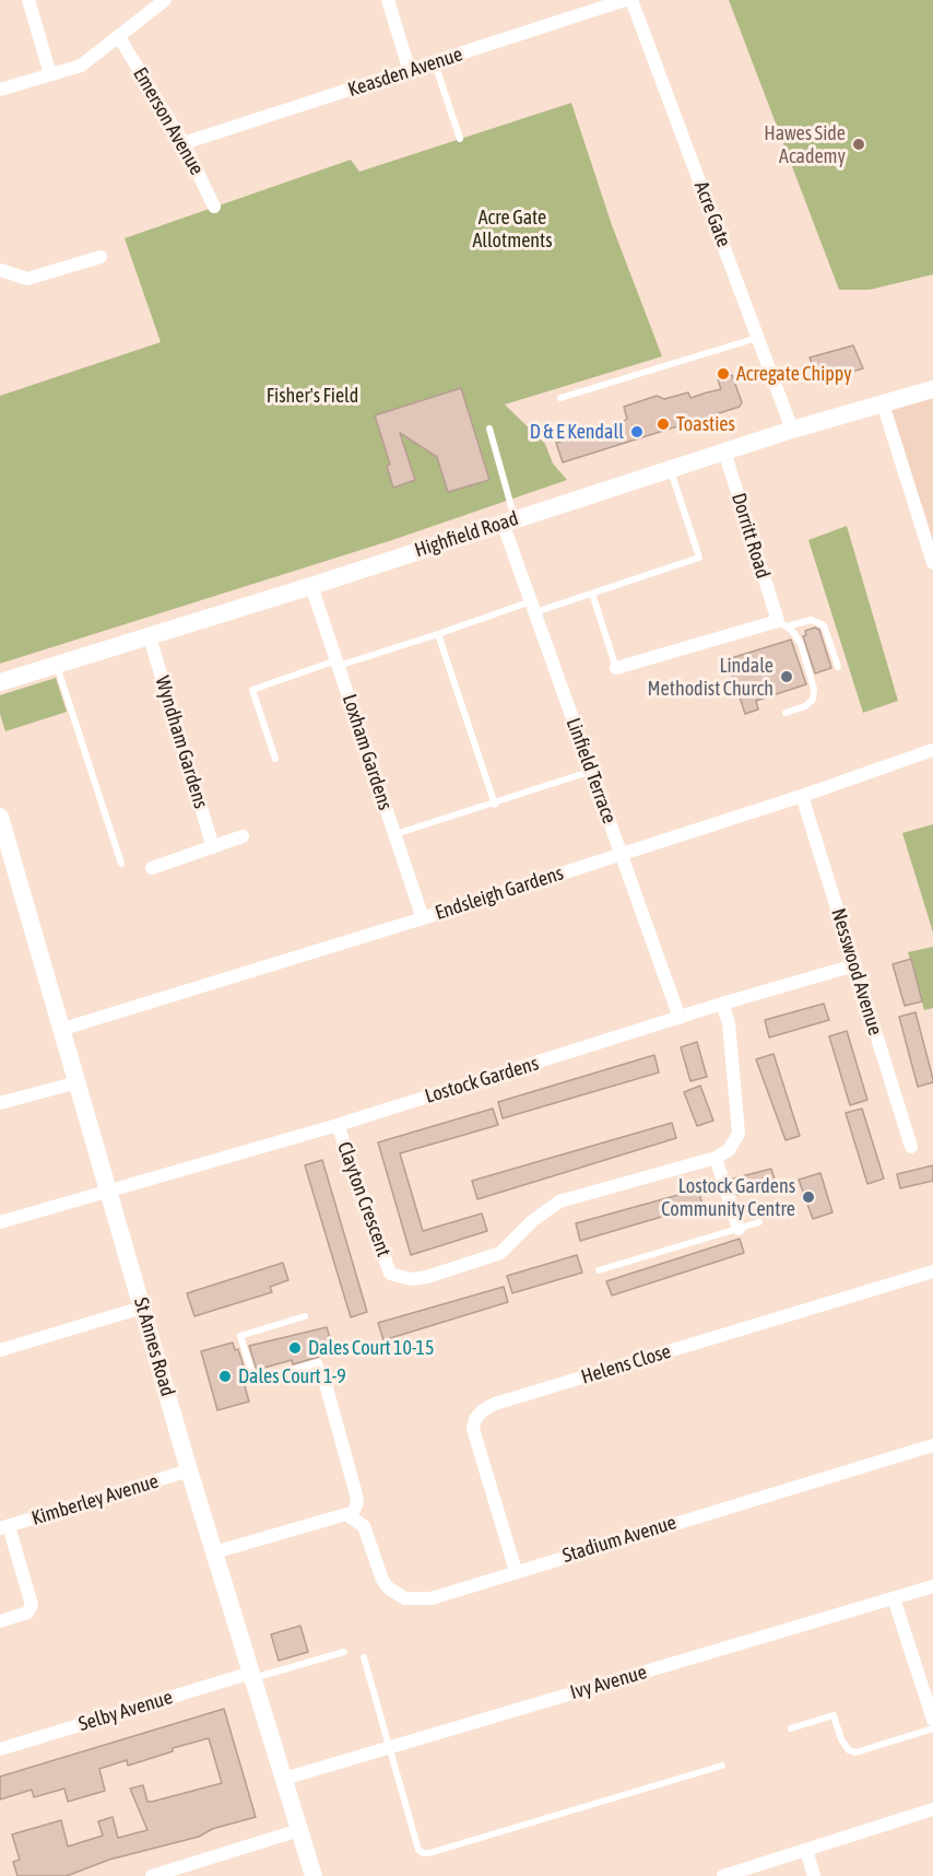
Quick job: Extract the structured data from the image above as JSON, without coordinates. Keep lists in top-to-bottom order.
{
  "streets": {
    "street": [
      "Keasden Avenue",
      "Emerson Avenue",
      "Acre Gate",
      "Highfield Road",
      "Dorritt Road",
      "Wyndham Gardens",
      "Loxham Gardens",
      "Linfield Terrace",
      "Endsleigh Gardens",
      "Nesswood Avenue",
      "Lostock Gardens",
      "Clayton Crescent",
      "St Annes Road",
      "Helens Close",
      "Kimberley Avenue",
      "Stadium Avenue",
      "Ivy Avenue",
      "Selby Avenue"
    ]
  },
  "crossings": [
    ["Keasden Avenue", "Emerson Avenue"],
    ["Acre Gate", "Highfield Road"],
    ["Highfield Road", "Dorritt Road"],
    ["Highfield Road", "Wyndham Gardens"],
    ["Highfield Road", "Loxham Gardens"],
    ["Highfield Road", "Linfield Terrace"],
    ["Loxham Gardens", "Endsleigh Gardens"],
    ["Linfield Terrace", "Endsleigh Gardens"],
    ["Linfield Terrace", "Lostock Gardens"],
    ["Endsleigh Gardens", "Nesswood Avenue"],
    ["Endsleigh Gardens", "St Annes Road"],
    ["Nesswood Avenue", "Lostock Gardens"],
    ["Lostock Gardens", "Clayton Crescent"],
    ["Lostock Gardens", "St Annes Road"],
    ["St Annes Road", "Kimberley Avenue"],
    ["St Annes Road", "Ivy Avenue"],
    ["St Annes Road", "Selby Avenue"],
    ["Helens Close", "Stadium Avenue"]
  ],
  "parks": ["Acre Gate Allotments", "Fisher's Field"],
  "places": [
    "Hawes Side Academy",
    "Acregate Chippy",
    "Toasties",
    "D & E Kendall",
    "Lindale Methodist Church",
    "Lostock Gardens Community Centre",
    "Dales Court 10-15",
    "Dales Court 1-9"
  ]
}
